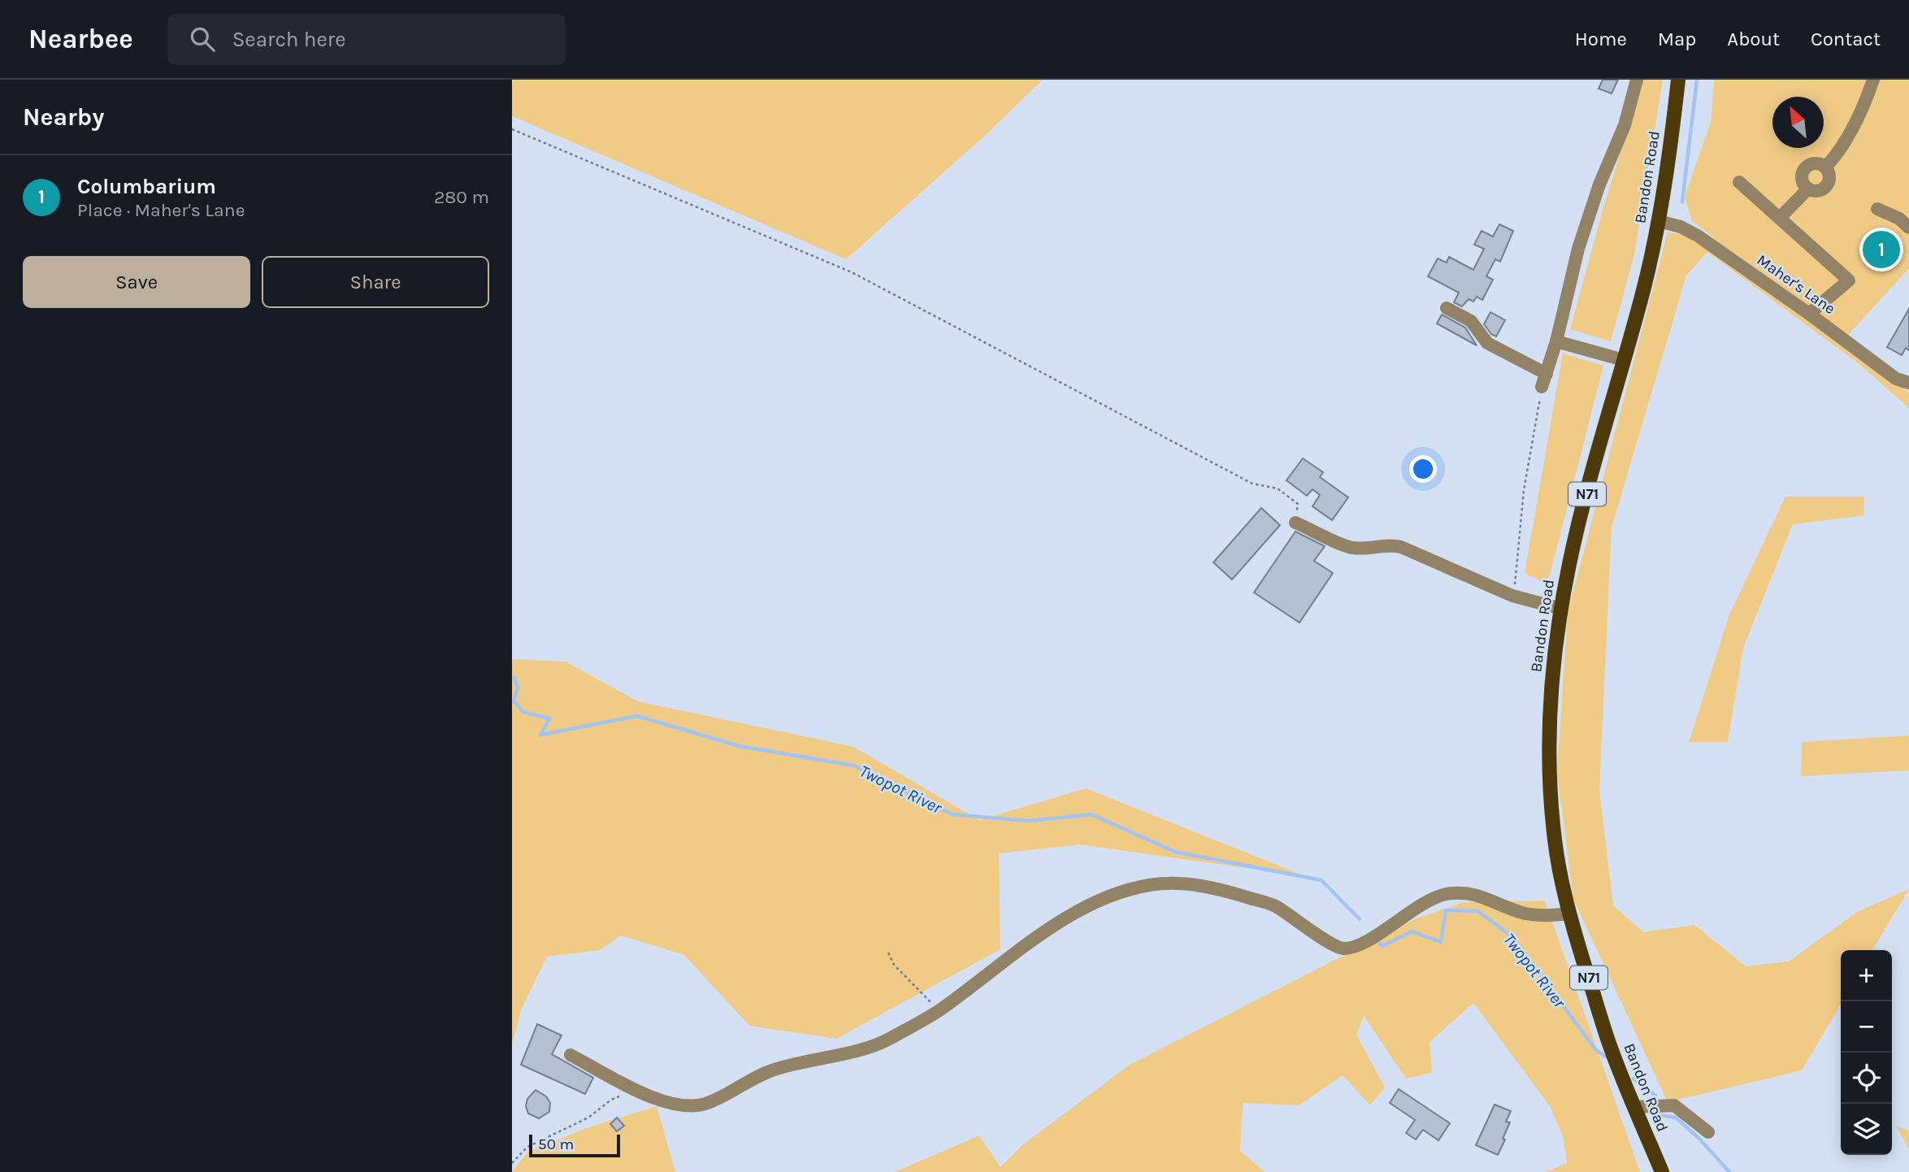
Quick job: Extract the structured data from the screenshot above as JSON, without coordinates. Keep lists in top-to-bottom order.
{
  "streets": {
    "main road": ["Bandon Road", "N71"],
    "street": ["Maher's Lane"]
  },
  "crossings": [
    ["Bandon Road", "Maher's Lane"]
  ],
  "water": ["Twopot River"],
  "scale_bar": "50 m",
  "north": "top left",
  "page": {
    "header": "Nearbee",
    "search": "Search here",
    "nav": [
      "Home",
      "Map",
      "About",
      "Contact"
    ],
    "heading": "Nearby",
    "list": [
      {
        "mark": "1",
        "name": "Columbarium",
        "note": "Place · Maher's Lane",
        "value": "280 m"
      }
    ],
    "pins": "1",
    "buttons": ["Save", "Share"],
    "map_buttons": ["+", "−"],
    "scale": "50 m"
  }
}
